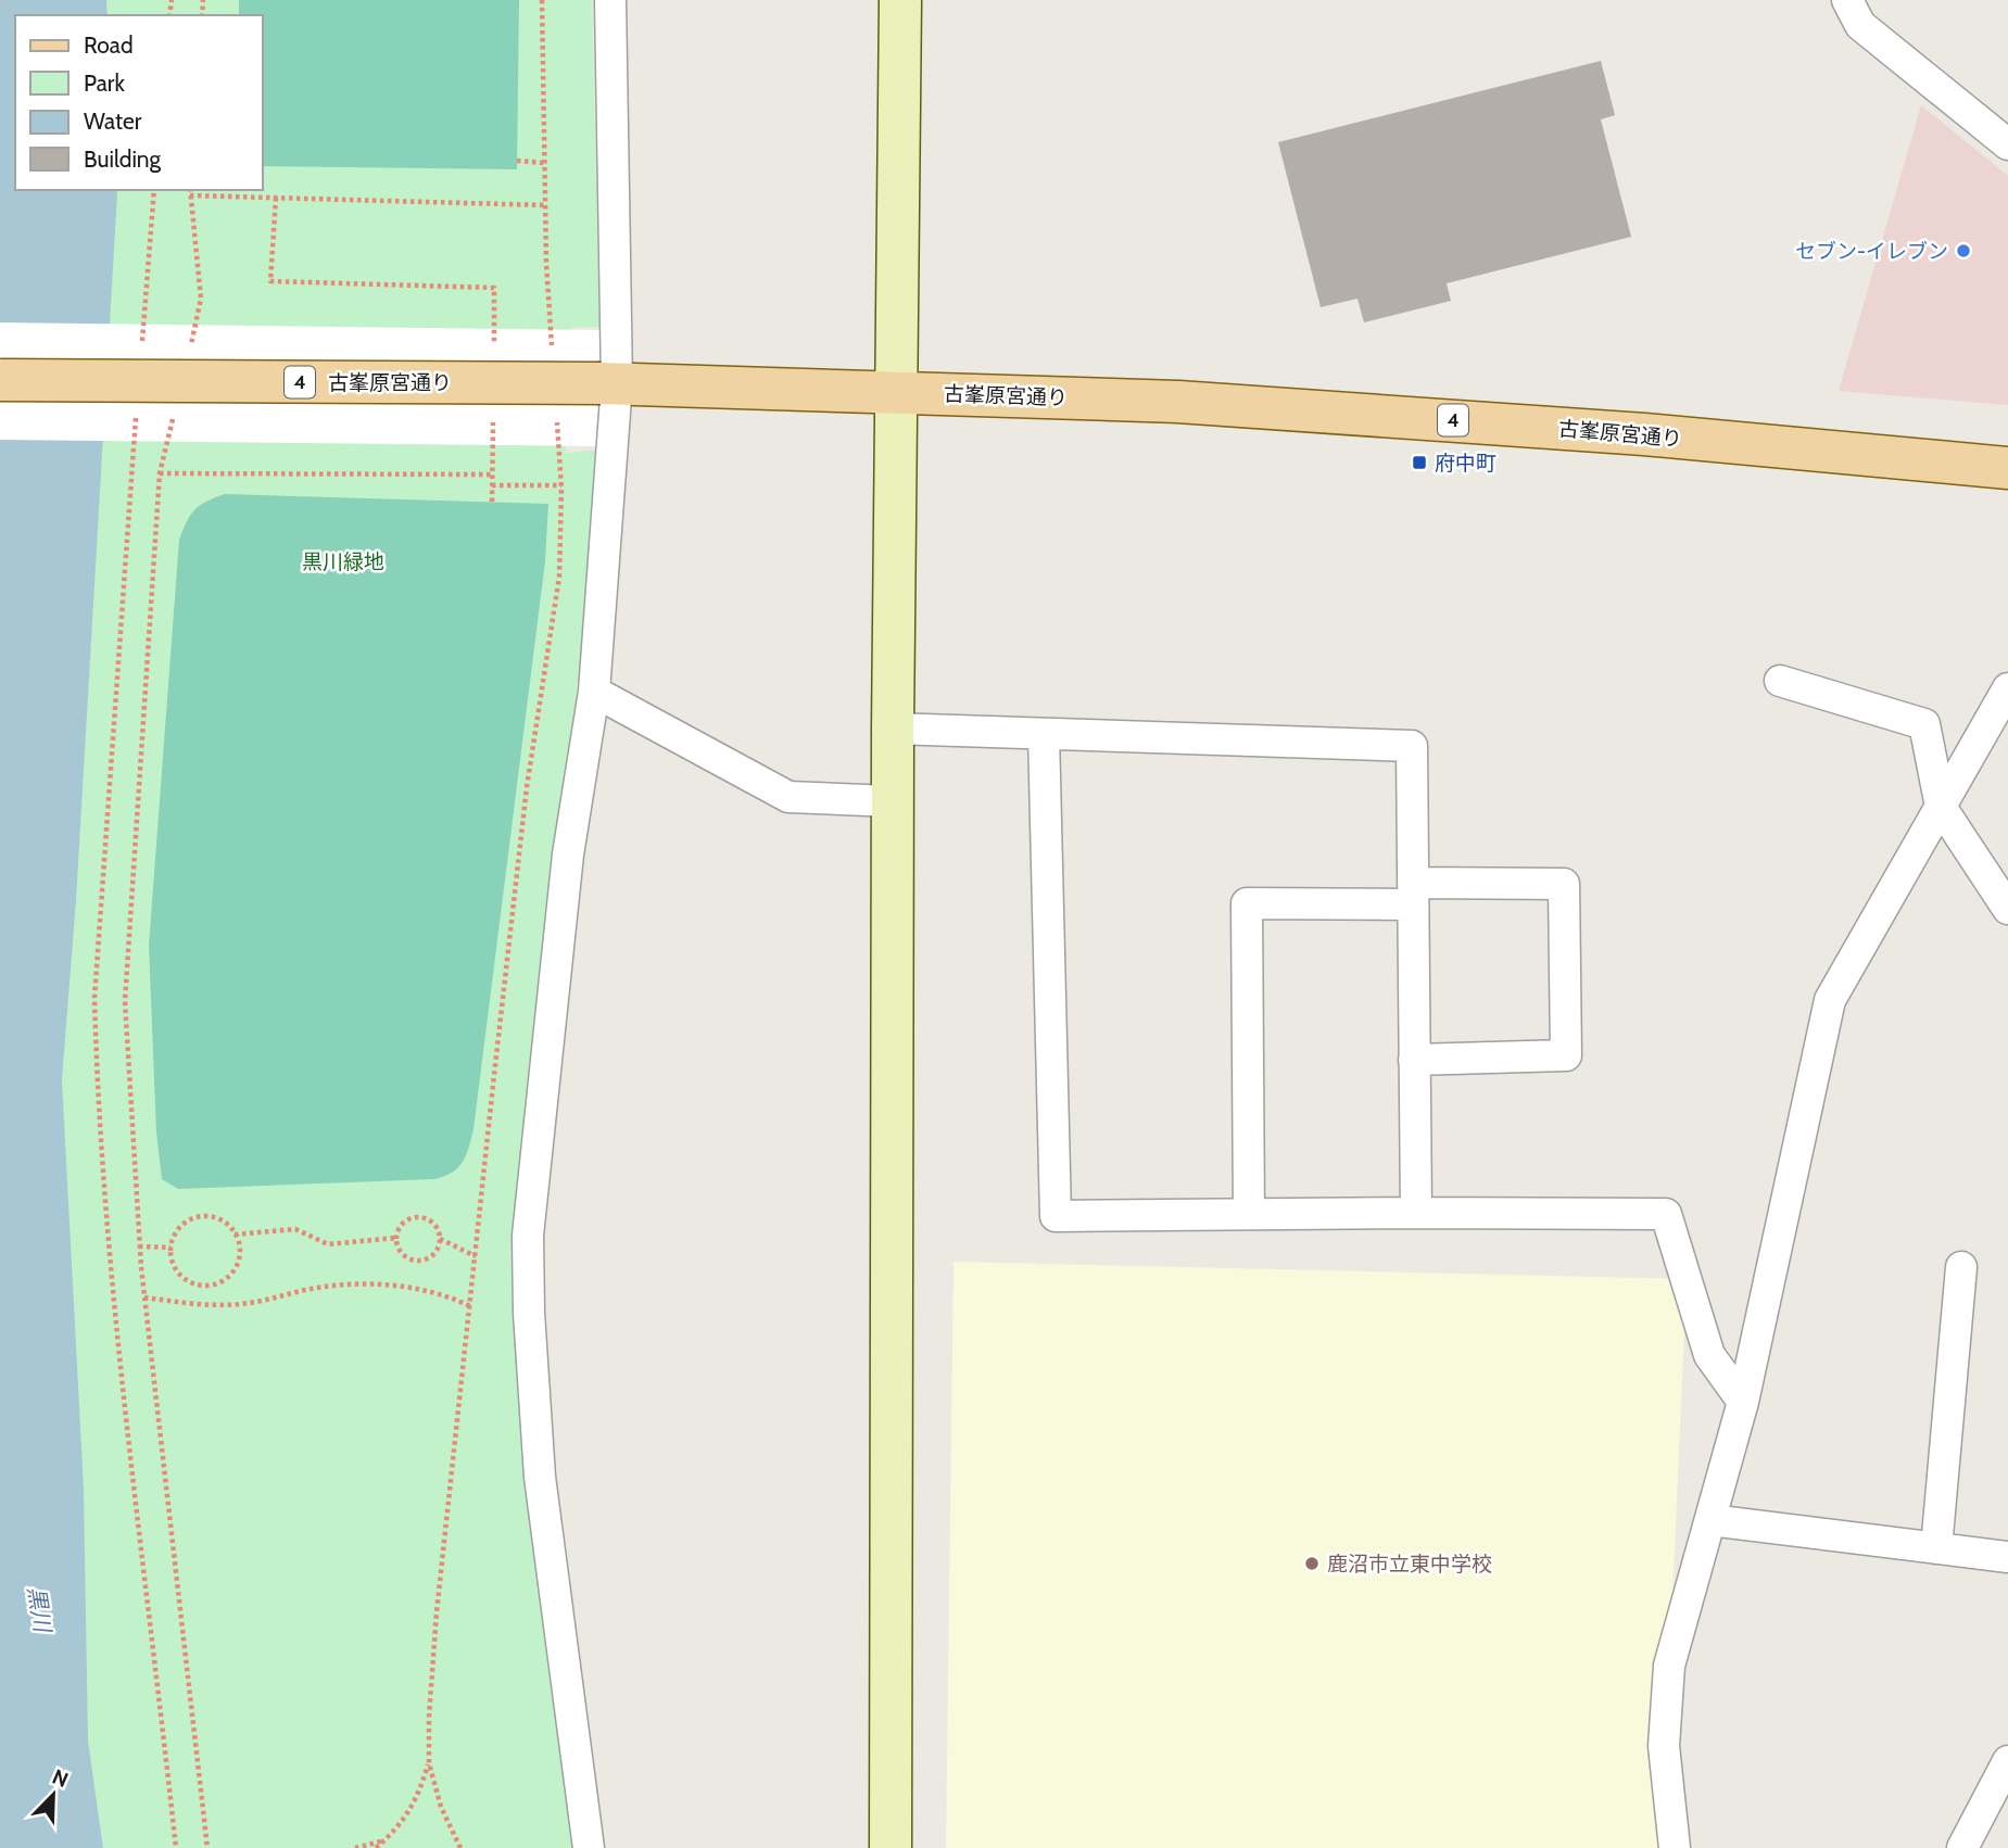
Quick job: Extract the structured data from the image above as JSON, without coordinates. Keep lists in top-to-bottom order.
{
  "streets": {
    "main road": ["4", "古峯原宮通り"]
  },
  "water": ["黒川"],
  "parks": ["黒川緑地"],
  "places": {
    "other": ["セブン-イレブン", "鹿沼市立東中学校"],
    "transit": ["府中町"]
  },
  "legend": [
    "Road",
    "Park",
    "Water",
    "Building"
  ],
  "north": "top right"
}
